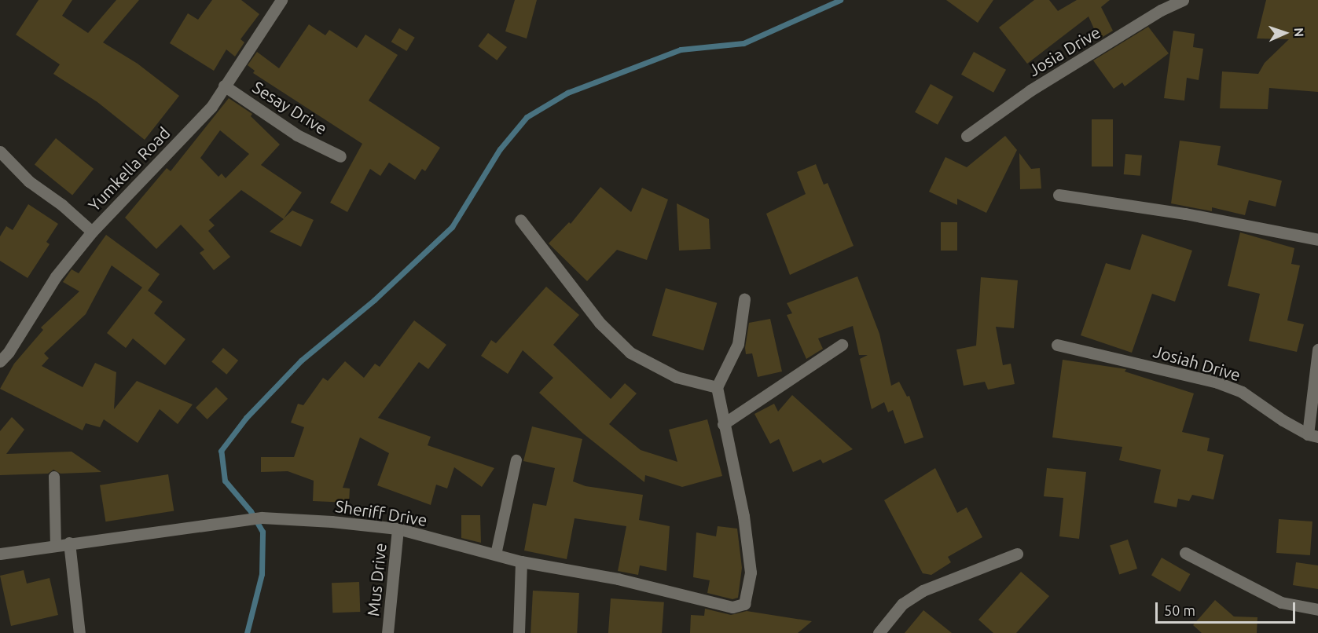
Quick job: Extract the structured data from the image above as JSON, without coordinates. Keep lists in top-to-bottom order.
{
  "streets": {
    "street": [
      "Josia Drive",
      "Sesay Drive",
      "Yumkella Road",
      "Josiah Drive",
      "Sheriff Drive",
      "Mus Drive"
    ]
  },
  "crossings": [
    ["Sesay Drive", "Yumkella Road"],
    ["Sheriff Drive", "Mus Drive"]
  ],
  "scale_bar": "50 m",
  "north": "right"
}
